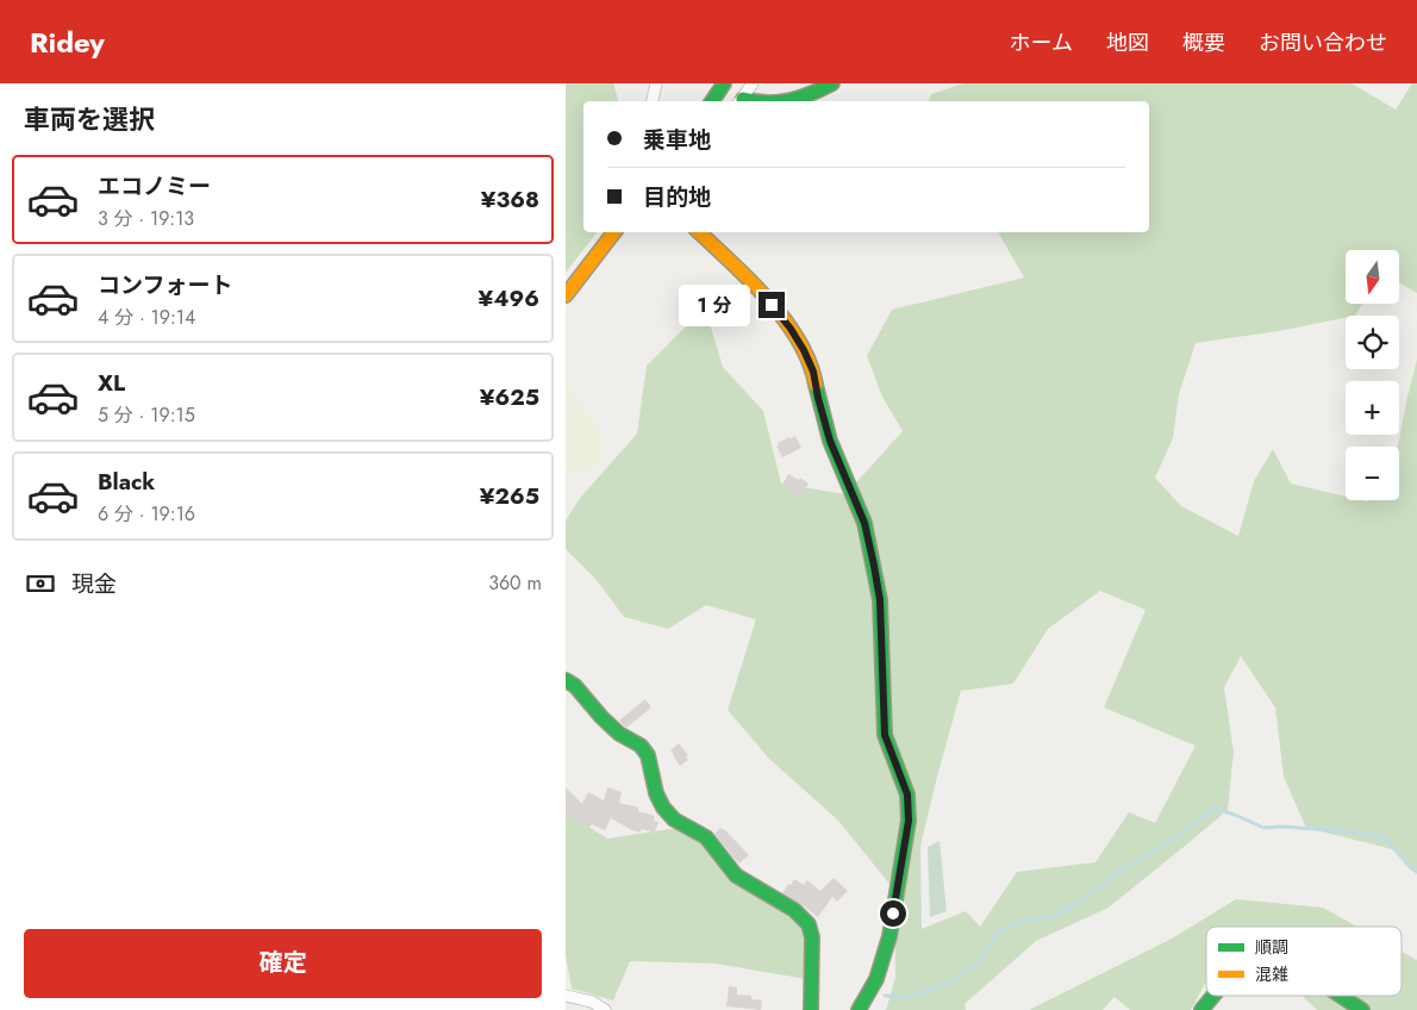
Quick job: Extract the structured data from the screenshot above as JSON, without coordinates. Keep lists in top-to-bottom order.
{
  "legend": ["順調", "混雑"],
  "north": "bottom",
  "page": {
    "header": "Ridey",
    "nav": [
      "ホーム",
      "地図",
      "概要",
      "お問い合わせ"
    ],
    "heading": "車両を選択",
    "banner": ["乗車地", "目的地"],
    "list": [
      {
        "name": "エコノミー",
        "note": "3 分 · 19:13",
        "value": "¥368"
      },
      {
        "name": "コンフォート",
        "note": "4 分 · 19:14",
        "value": "¥496"
      },
      {
        "name": "XL",
        "note": "5 分 · 19:15",
        "value": "¥625"
      },
      {
        "name": "Black",
        "note": "6 分 · 19:16",
        "value": "¥265"
      }
    ],
    "map_buttons": ["+", "−"],
    "bubble": "1 分",
    "pay": ["現金", "360 m"],
    "buttons": "確定"
  }
}
